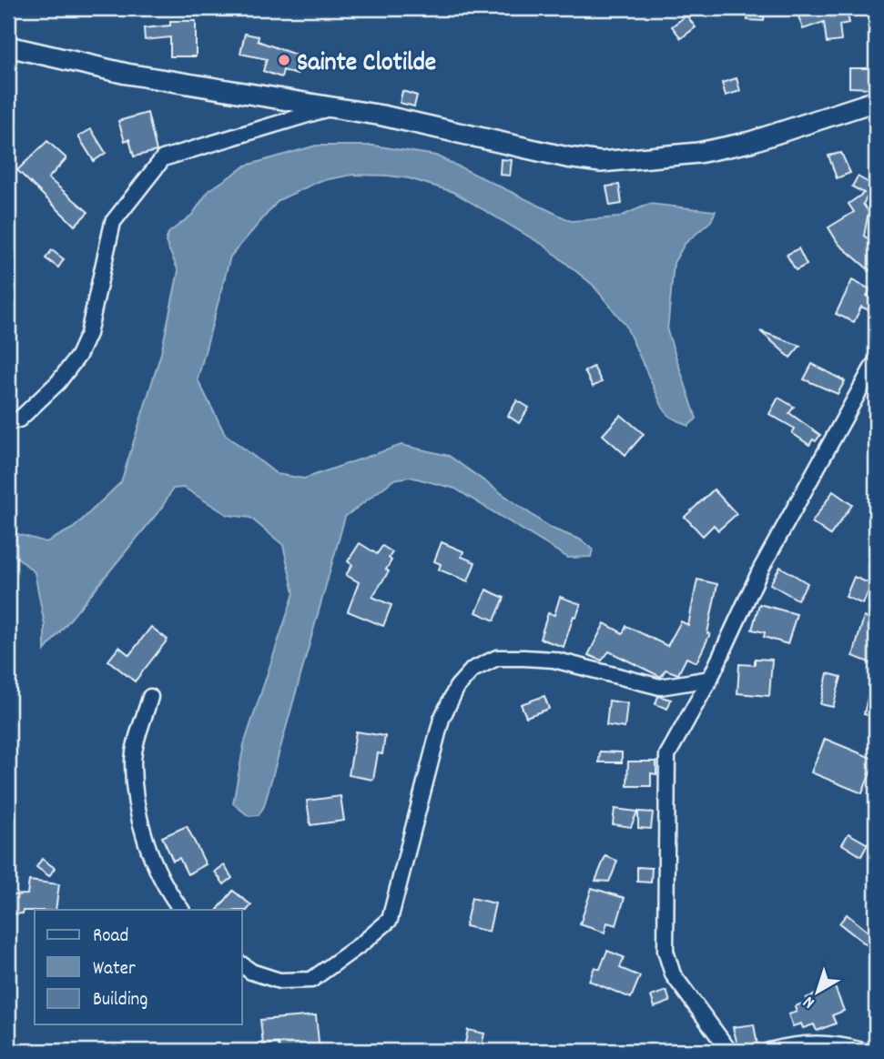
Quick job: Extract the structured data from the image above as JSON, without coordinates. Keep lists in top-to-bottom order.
{
  "places": ["Sainte Clotilde"],
  "legend": ["Road", "Water", "Building"],
  "north": "bottom left"
}
